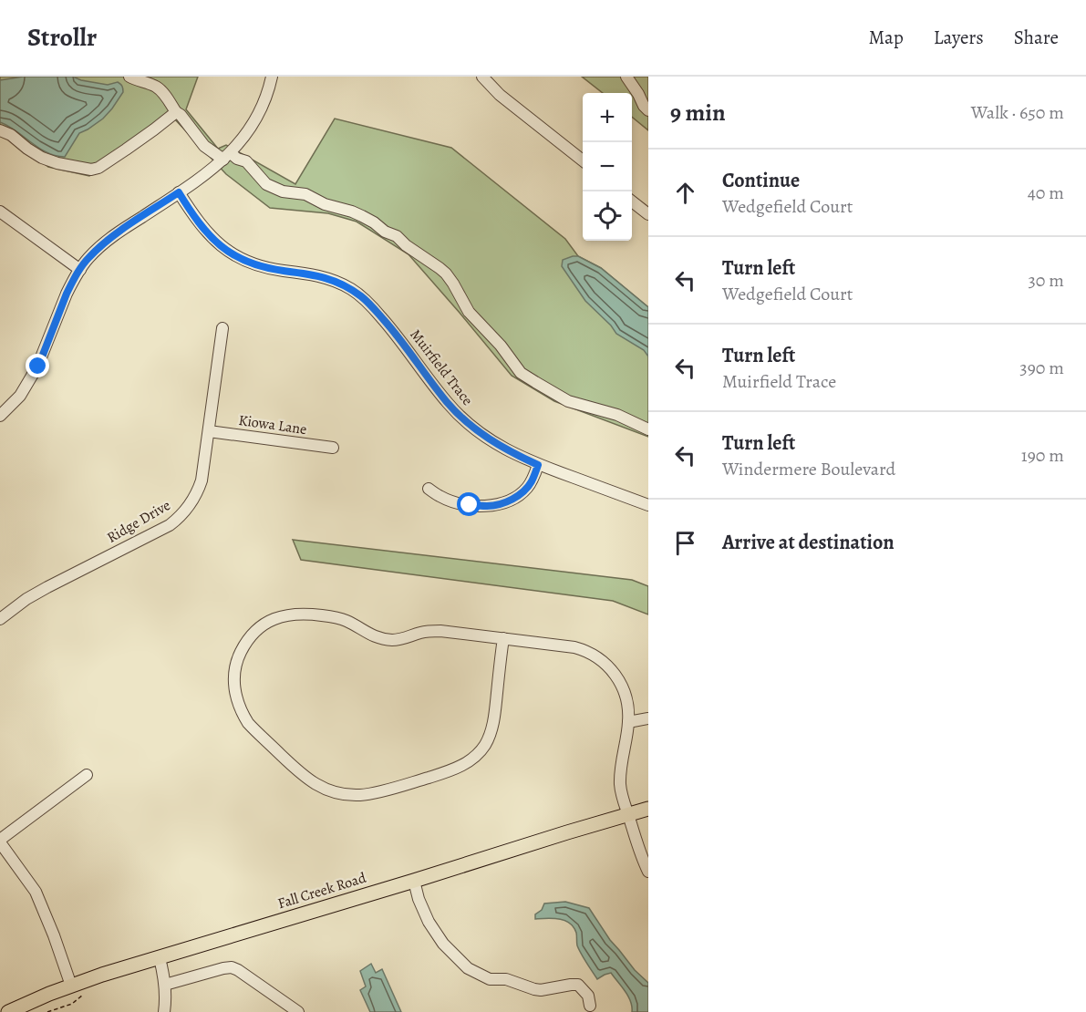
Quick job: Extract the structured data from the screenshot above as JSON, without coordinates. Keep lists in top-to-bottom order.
{
  "streets": {
    "main road": ["Fall Creek Road"],
    "street": ["Muirfield Trace", "Kiowa Lane", "Ridge Drive"]
  },
  "crossings": [
    ["Kiowa Lane", "Ridge Drive"]
  ],
  "page": {
    "header": "Strollr",
    "nav": ["Map", "Layers", "Share"],
    "heading": ["9 min", "Walk · 650 m"],
    "map_buttons": ["+", "−"],
    "list": [
      ["Continue", "Wedgefield Court", "40 m"],
      ["Turn left", "Wedgefield Court", "30 m"],
      ["Turn left", "Muirfield Trace", "390 m"],
      ["Turn left", "Windermere Boulevard", "190 m"],
      "Arrive at destination"
    ]
  }
}
